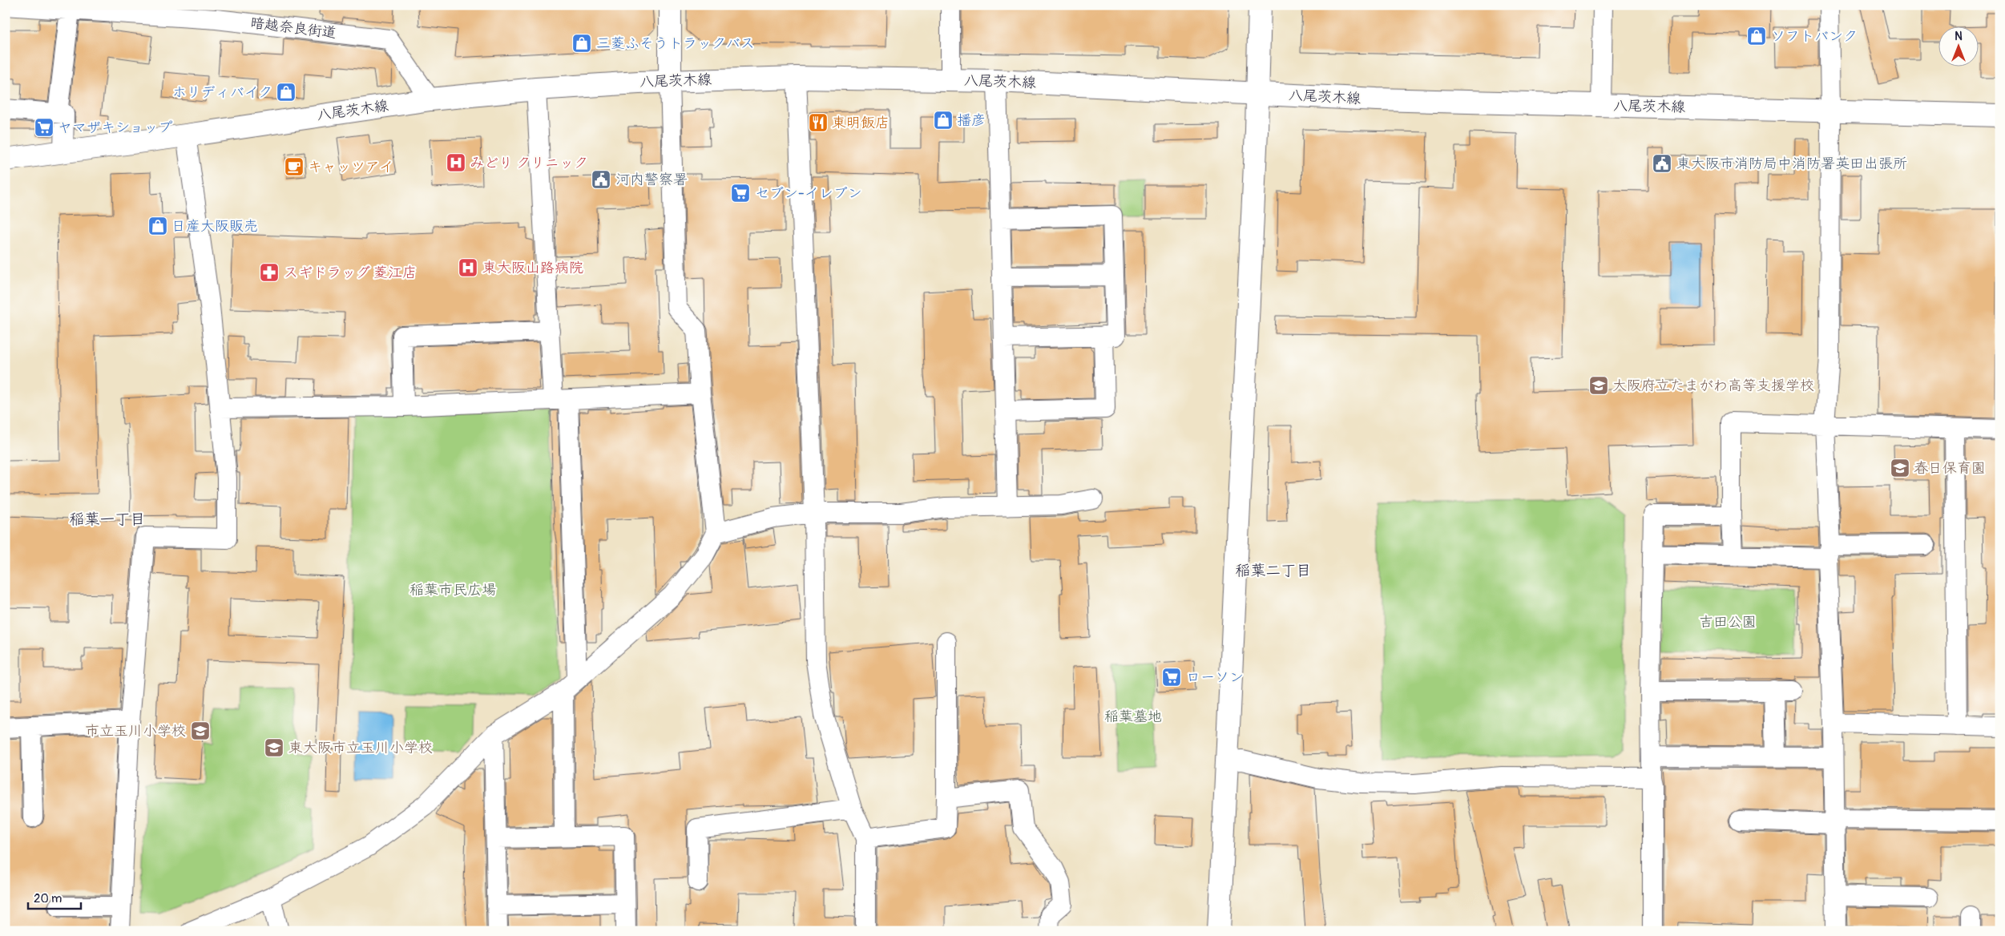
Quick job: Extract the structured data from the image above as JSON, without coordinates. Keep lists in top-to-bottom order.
{
  "streets": {
    "main road": ["八尾茨木線"],
    "street": ["暗越奈良街道"]
  },
  "crossings": [
    ["暗越奈良街道", "八尾茨木線"]
  ],
  "districts": ["稲葉一丁目", "稲葉二丁目"],
  "parks": ["稲葉市民広場", "吉田公園", "稲葉墓地"],
  "places": {
    "shop": [
      "ソフトバンク",
      "三菱ふそうトラックバス",
      "ホリディバイク",
      "播彦",
      "日産大阪販売"
    ],
    "restaurant": ["東明飯店"],
    "supermarket": ["ヤマザキショップ", "セブン-イレブン", "ローソン"],
    "hospital": ["みどり クリニック", "東大阪山路病院"],
    "public building": ["東大阪市消防局中消防署英田出張所", "河内警察署"],
    "cafe": ["キャッツアイ"],
    "pharmacy": ["スギドラッグ 菱江店"],
    "school or university": [
      "大阪府立たまがわ高等支援学校",
      "春日保育園",
      "市立玉川小学校",
      "東大阪市立玉川小学校"
    ]
  },
  "scale_bar": "20 m",
  "north": "top"
}
